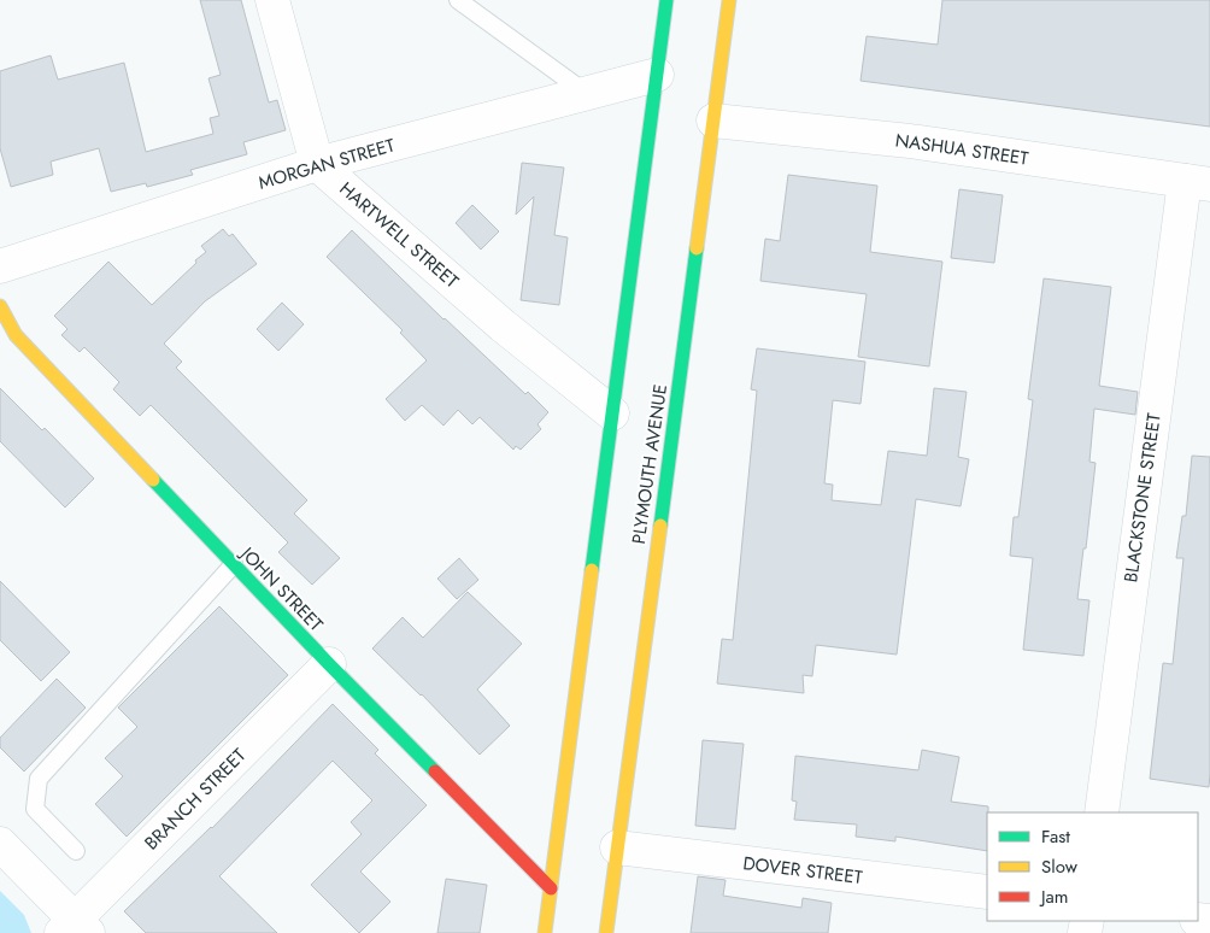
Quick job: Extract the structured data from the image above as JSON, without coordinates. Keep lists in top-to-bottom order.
{
  "streets": {
    "main road": ["PLYMOUTH AVENUE", "JOHN STREET"],
    "street": [
      "NASHUA STREET",
      "MORGAN STREET",
      "HARTWELL STREET",
      "BLACKSTONE STREET",
      "BRANCH STREET",
      "DOVER STREET"
    ]
  },
  "crossings": [
    ["NASHUA STREET", "PLYMOUTH AVENUE"],
    ["NASHUA STREET", "BLACKSTONE STREET"],
    ["MORGAN STREET", "HARTWELL STREET"],
    ["PLYMOUTH AVENUE", "DOVER STREET"],
    ["JOHN STREET", "BRANCH STREET"]
  ],
  "legend": ["Fast", "Slow", "Jam"]
}
